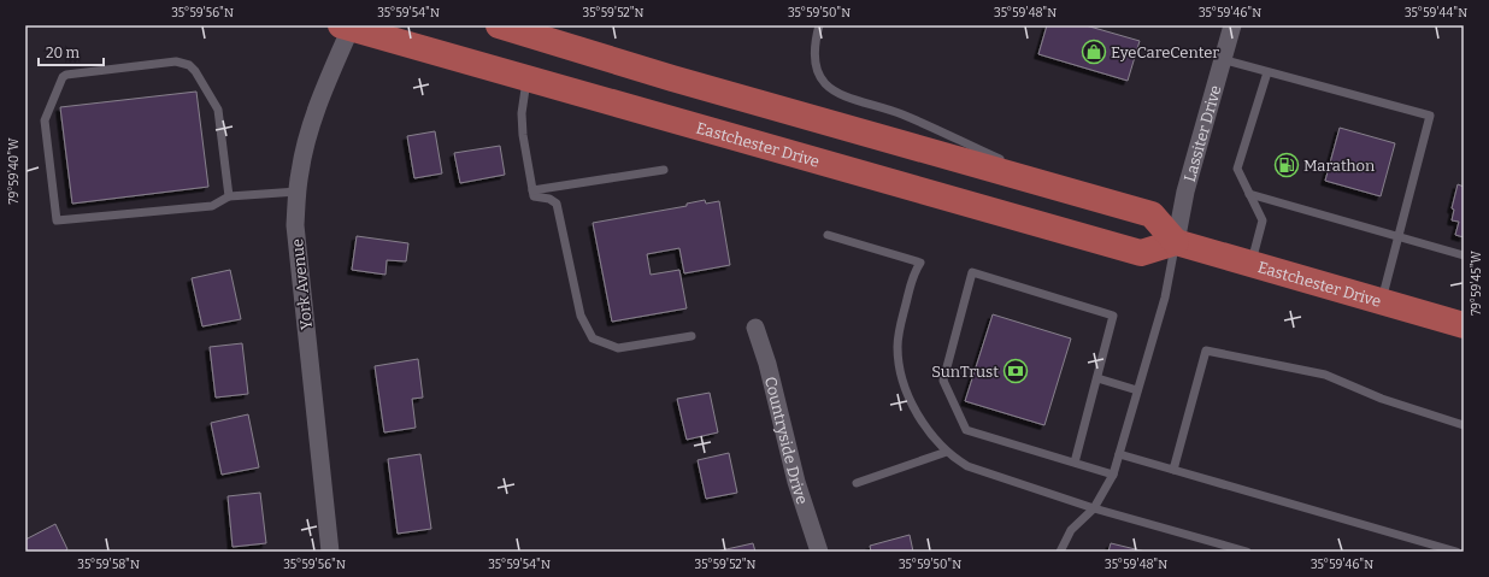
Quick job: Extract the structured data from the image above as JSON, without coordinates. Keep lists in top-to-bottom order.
{
  "streets": {
    "main road": ["Eastchester Drive"],
    "street": ["Lassiter Drive", "York Avenue", "Countryside Drive"]
  },
  "crossings": [
    ["Lassiter Drive", "Eastchester Drive"],
    ["Eastchester Drive", "York Avenue"]
  ],
  "places": {
    "shop": ["EyeCareCenter"],
    "fuel station": ["Marathon"],
    "bank": ["SunTrust"]
  },
  "scale_bar": "20 m",
  "coordinates": [
    "35°59'56\"N",
    "35°59'54\"N",
    "35°59'52\"N",
    "35°59'50\"N",
    "35°59'48\"N",
    "35°59'46\"N",
    "35°59'44\"N",
    "79°59'40\"W",
    "79°59'45\"W",
    "35°59'58\"N"
  ]
}
